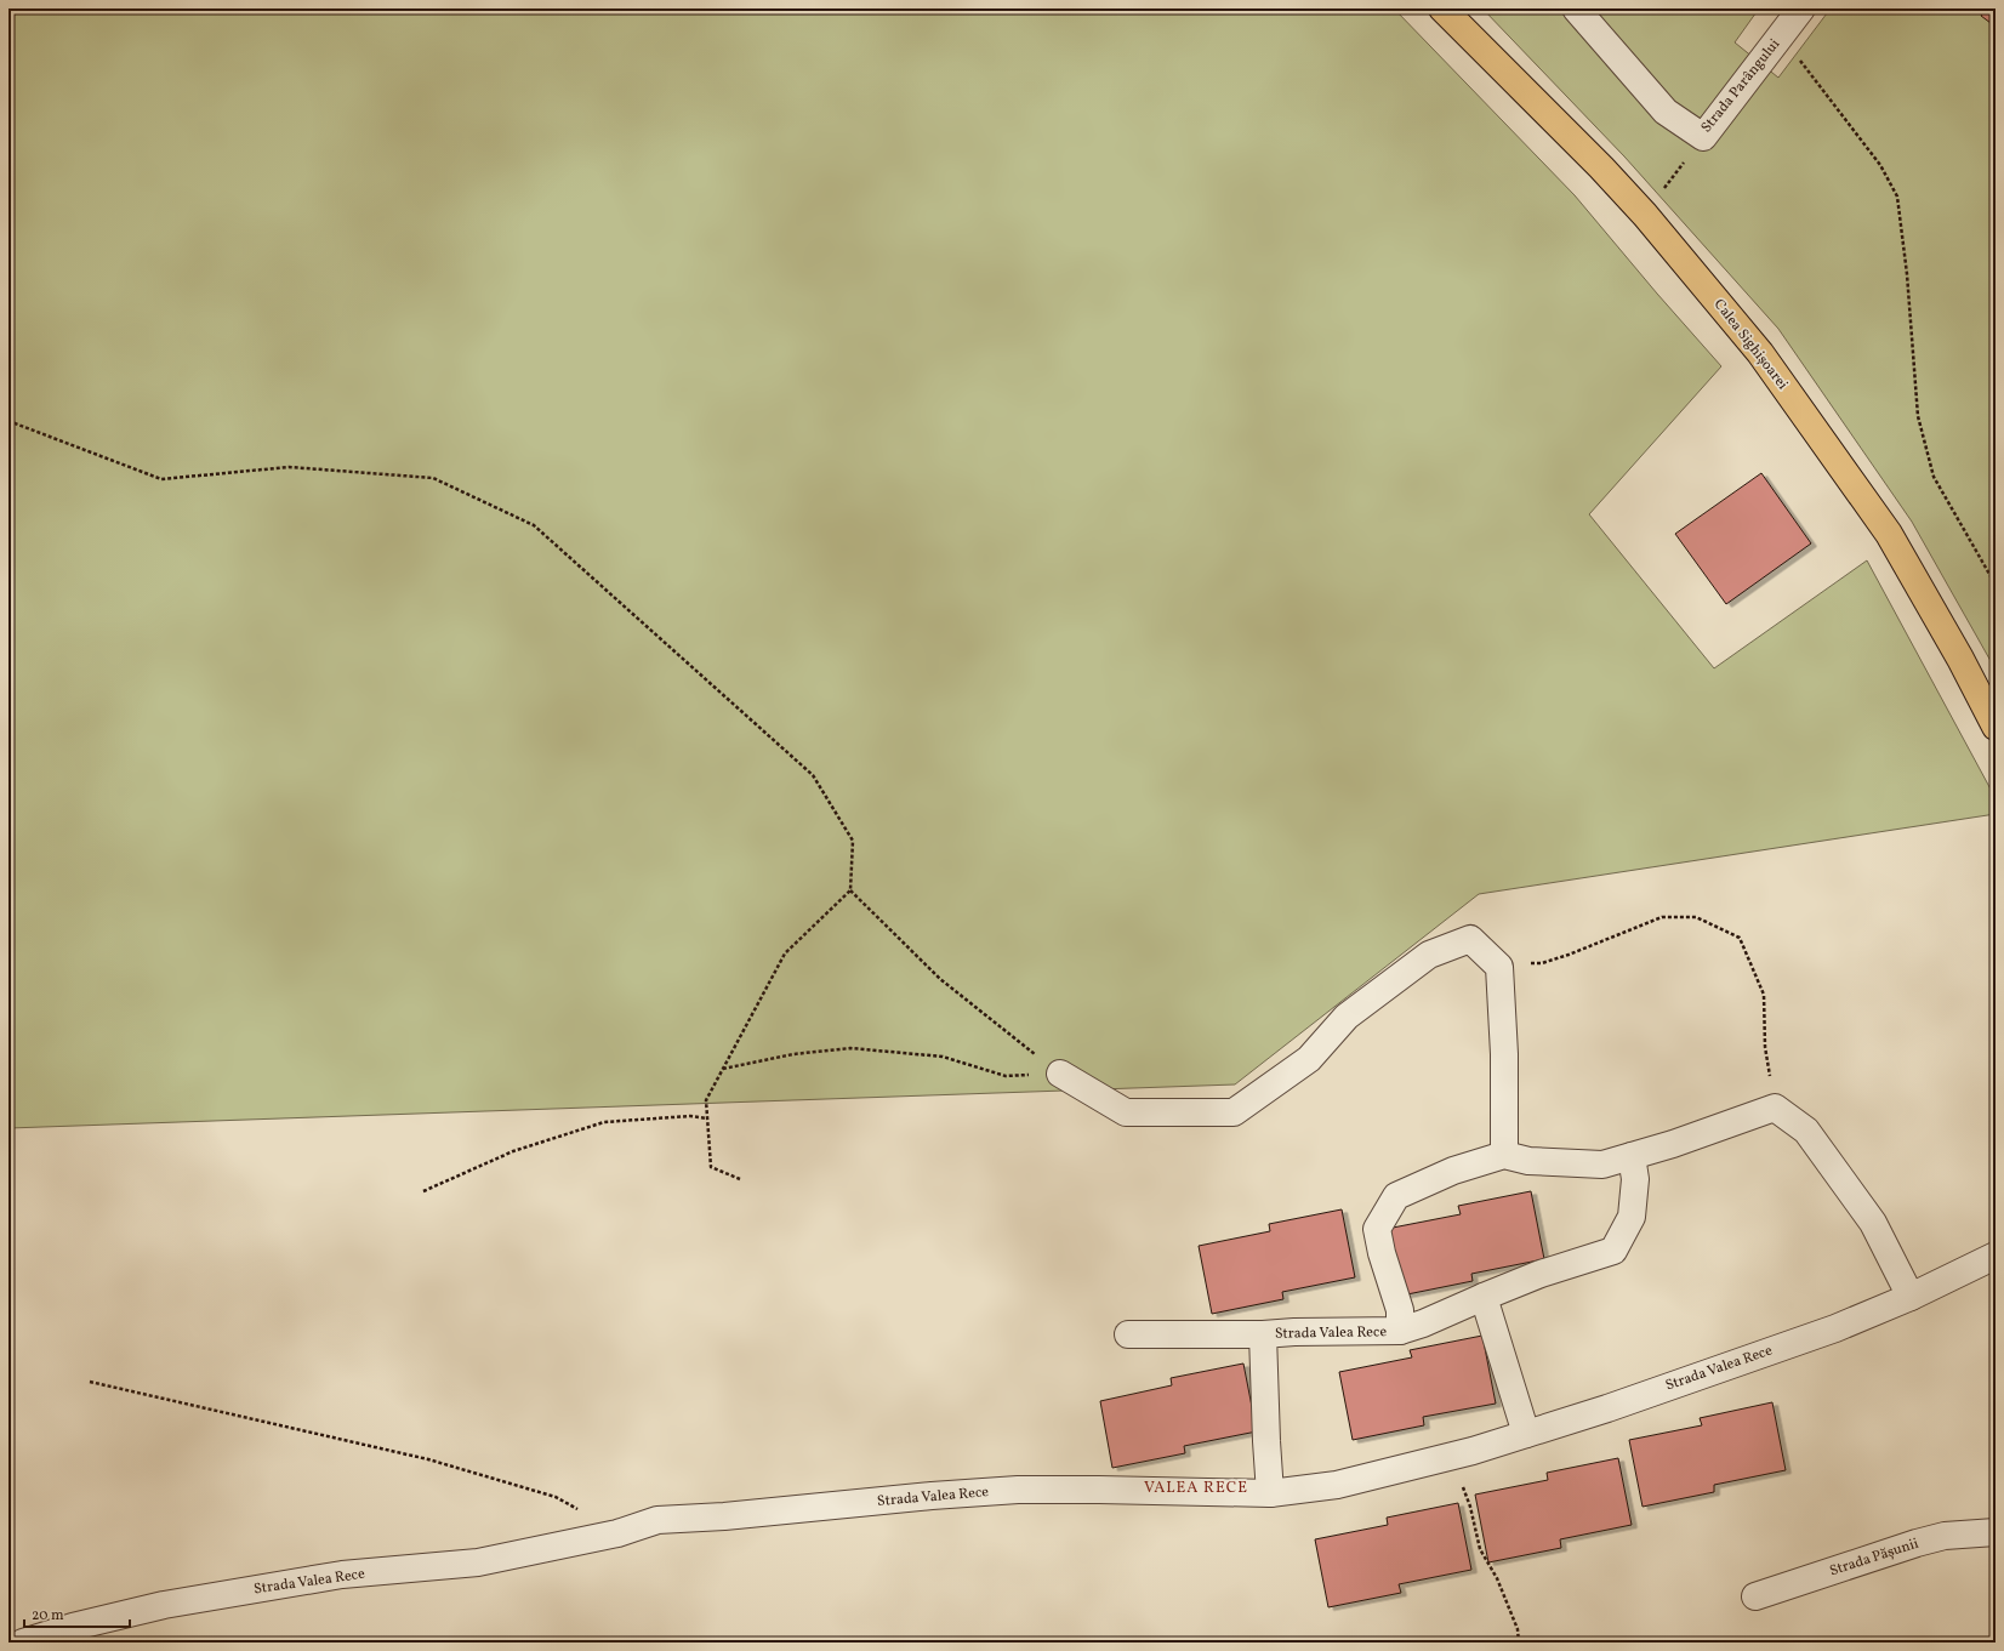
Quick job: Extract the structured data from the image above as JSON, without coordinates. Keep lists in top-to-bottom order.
{
  "streets": {
    "main road": ["Calea Sighișoarei"],
    "street": ["Strada Parângului", "Strada Valea Rece", "Strada Pășunii"]
  },
  "districts": ["VALEA RECE"],
  "scale_bar": "20 m"
}
